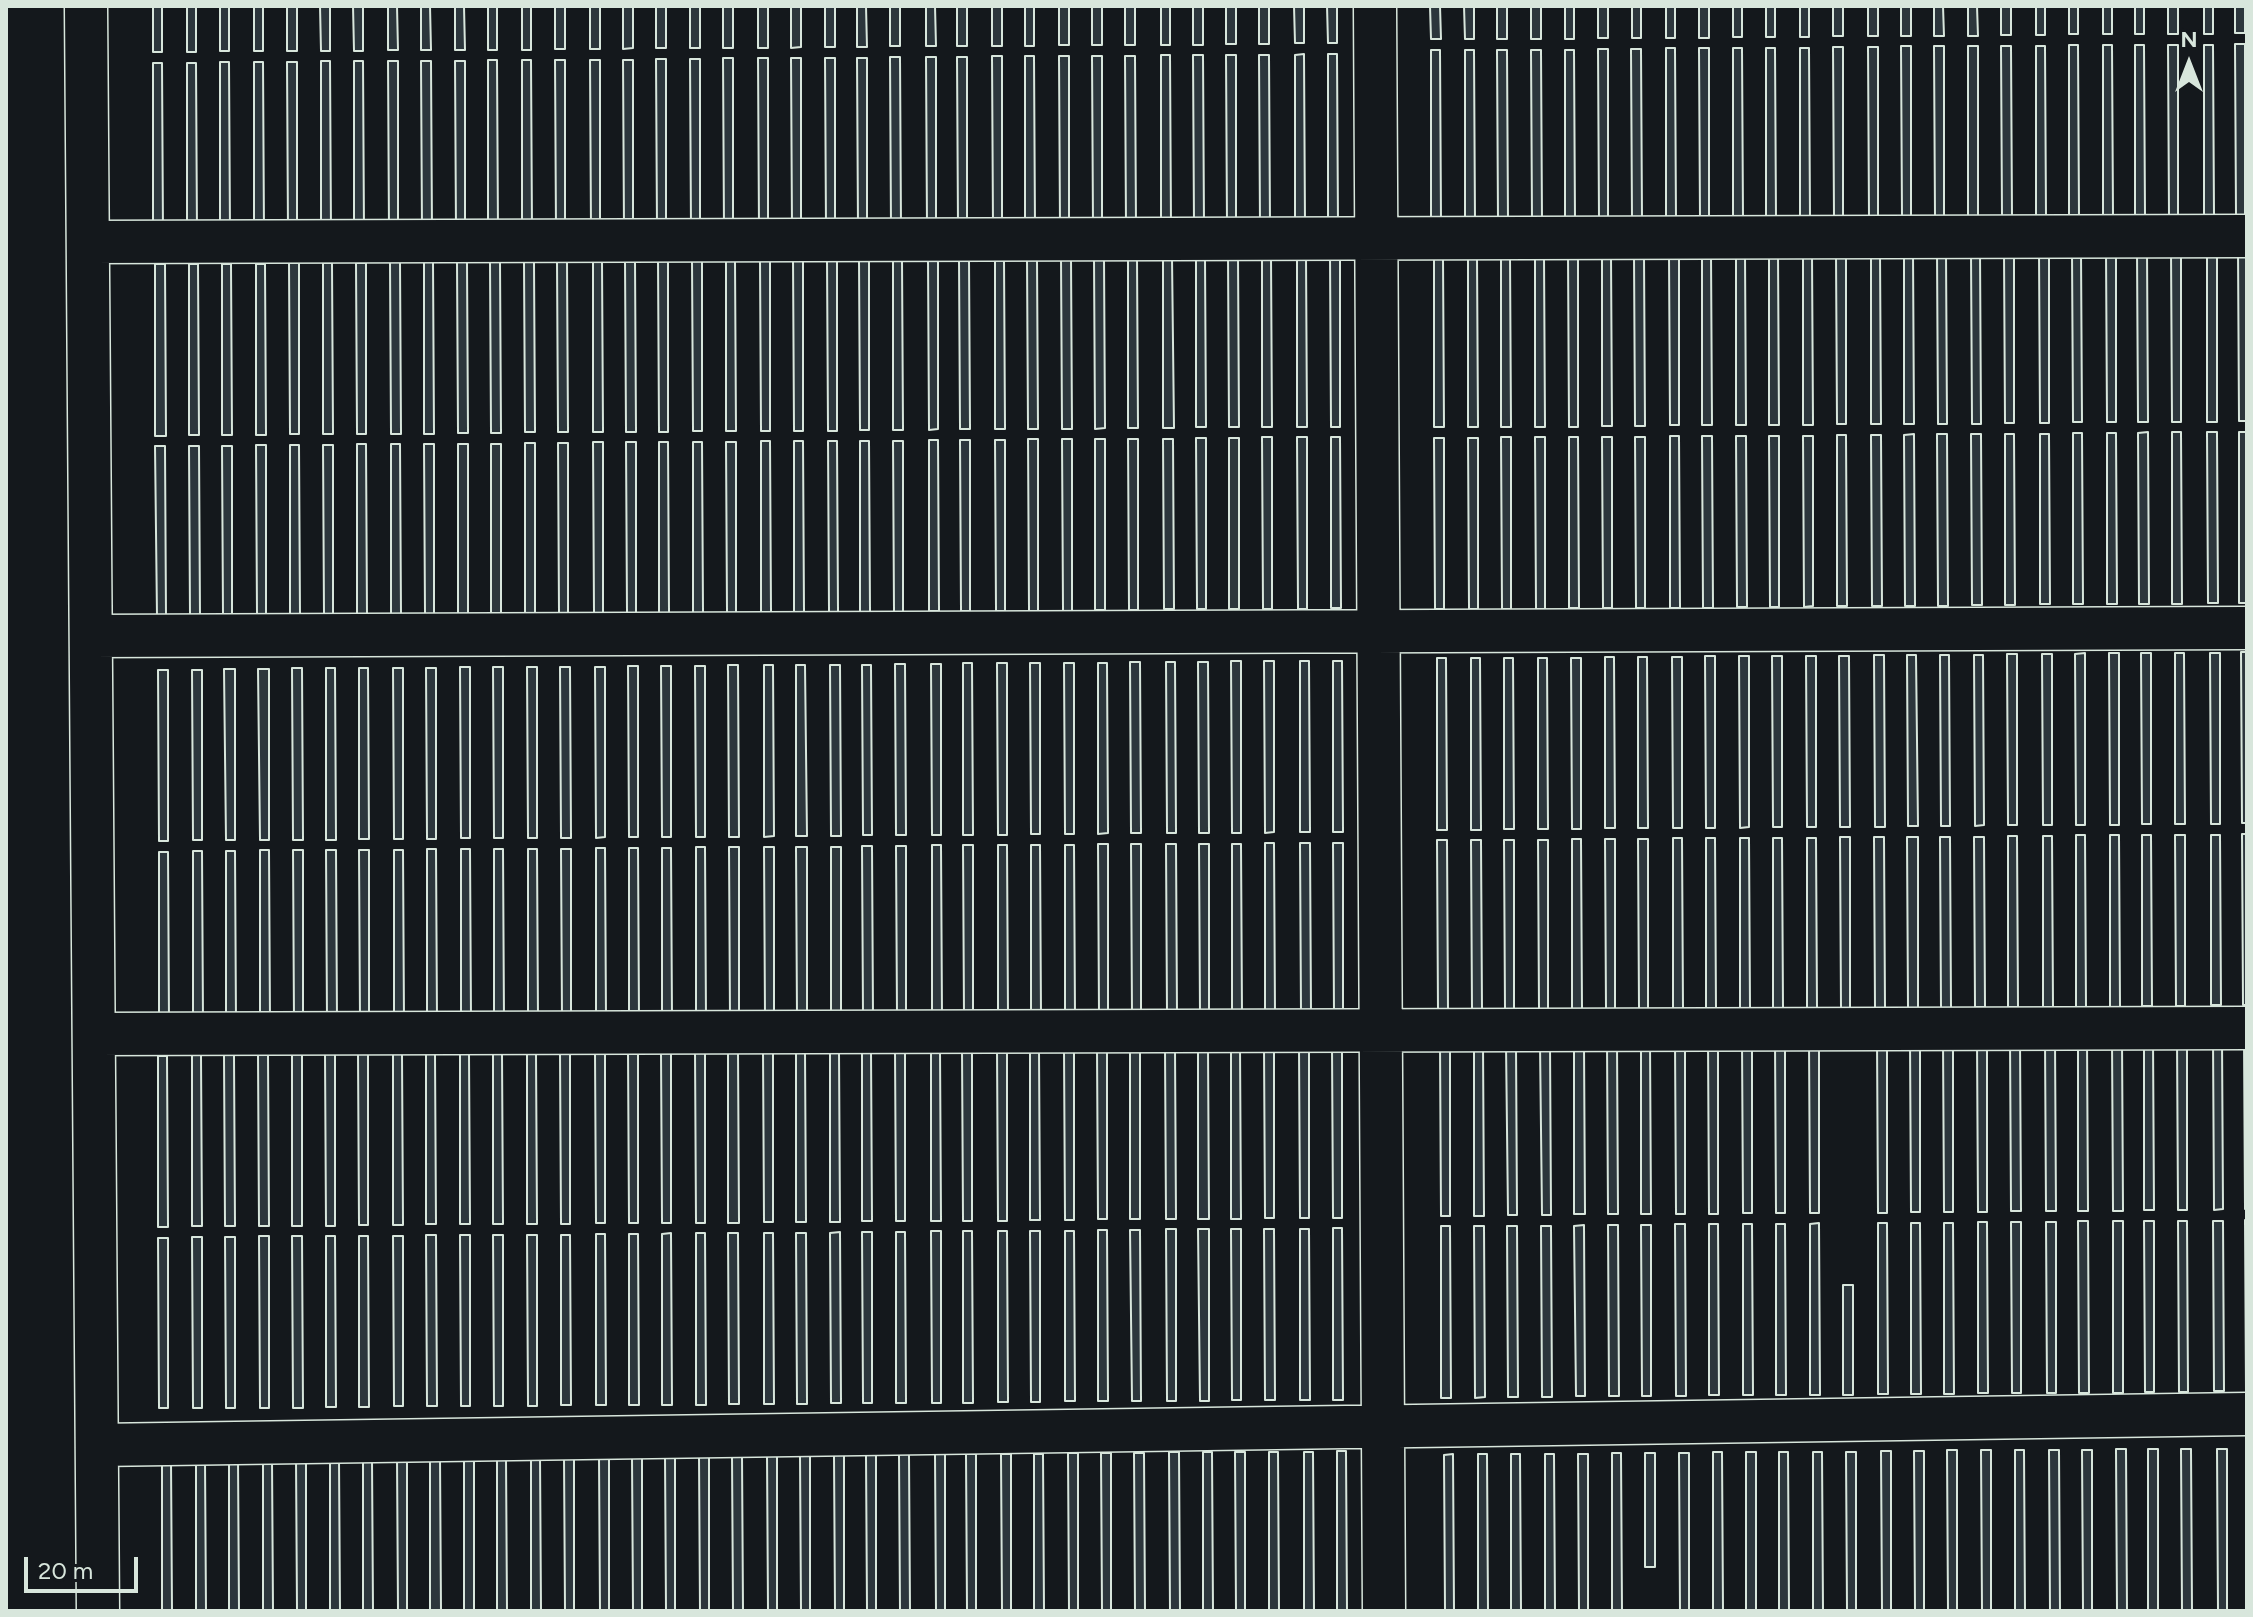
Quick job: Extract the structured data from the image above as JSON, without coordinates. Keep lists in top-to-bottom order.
{
  "scale_bar": "20 m",
  "north": "top"
}
